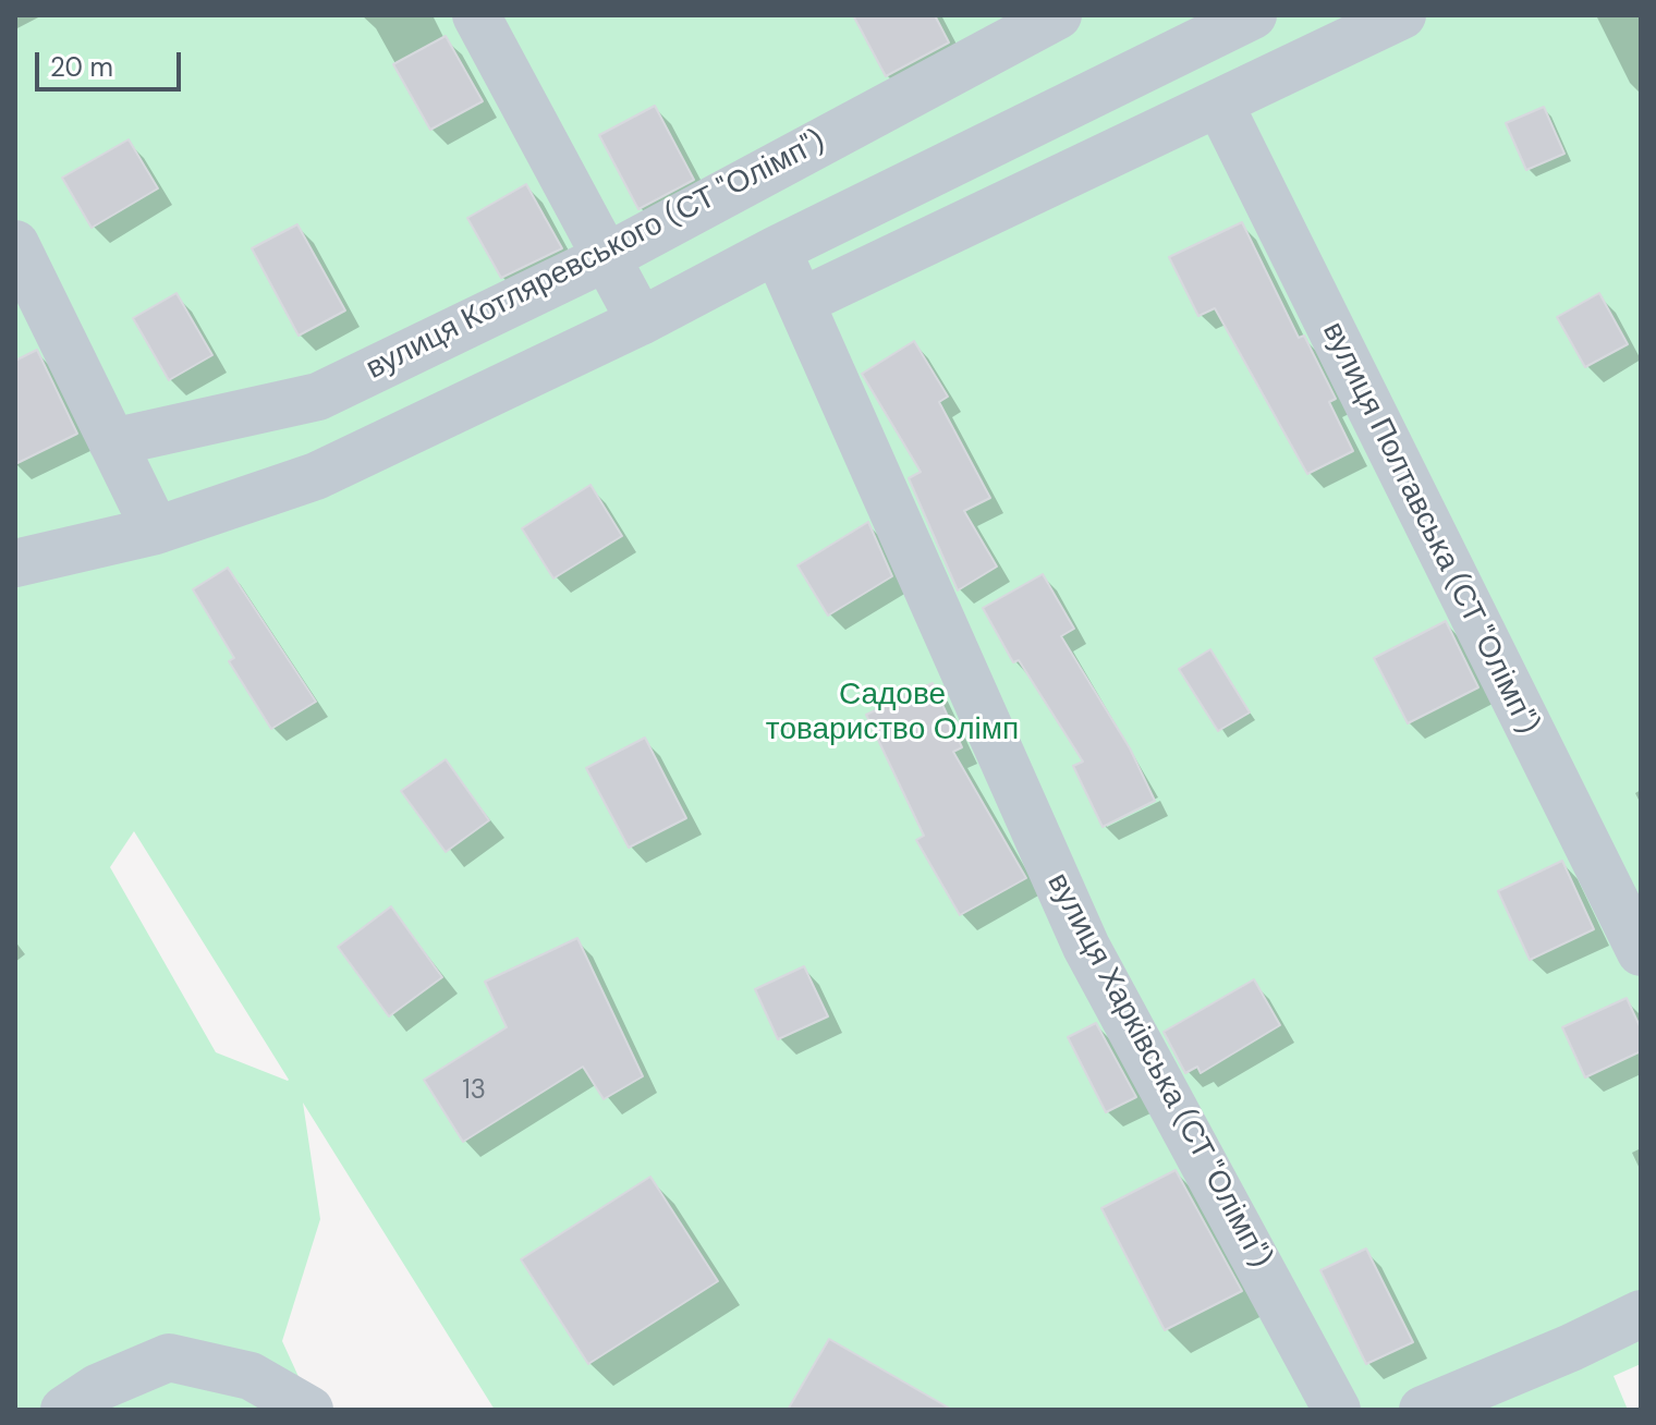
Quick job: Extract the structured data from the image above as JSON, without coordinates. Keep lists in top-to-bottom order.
{
  "streets": {
    "street": ["вулиця Котляревського (СТ \"Олімп\")", "вулиця Полтавська (СТ \"Олімп\")", "вулиця Харківська (СТ \"Олімп\")"]
  },
  "parks": ["Садове товариство Олімп"],
  "house_numbers": ["13"],
  "scale_bar": "20 m"
}
